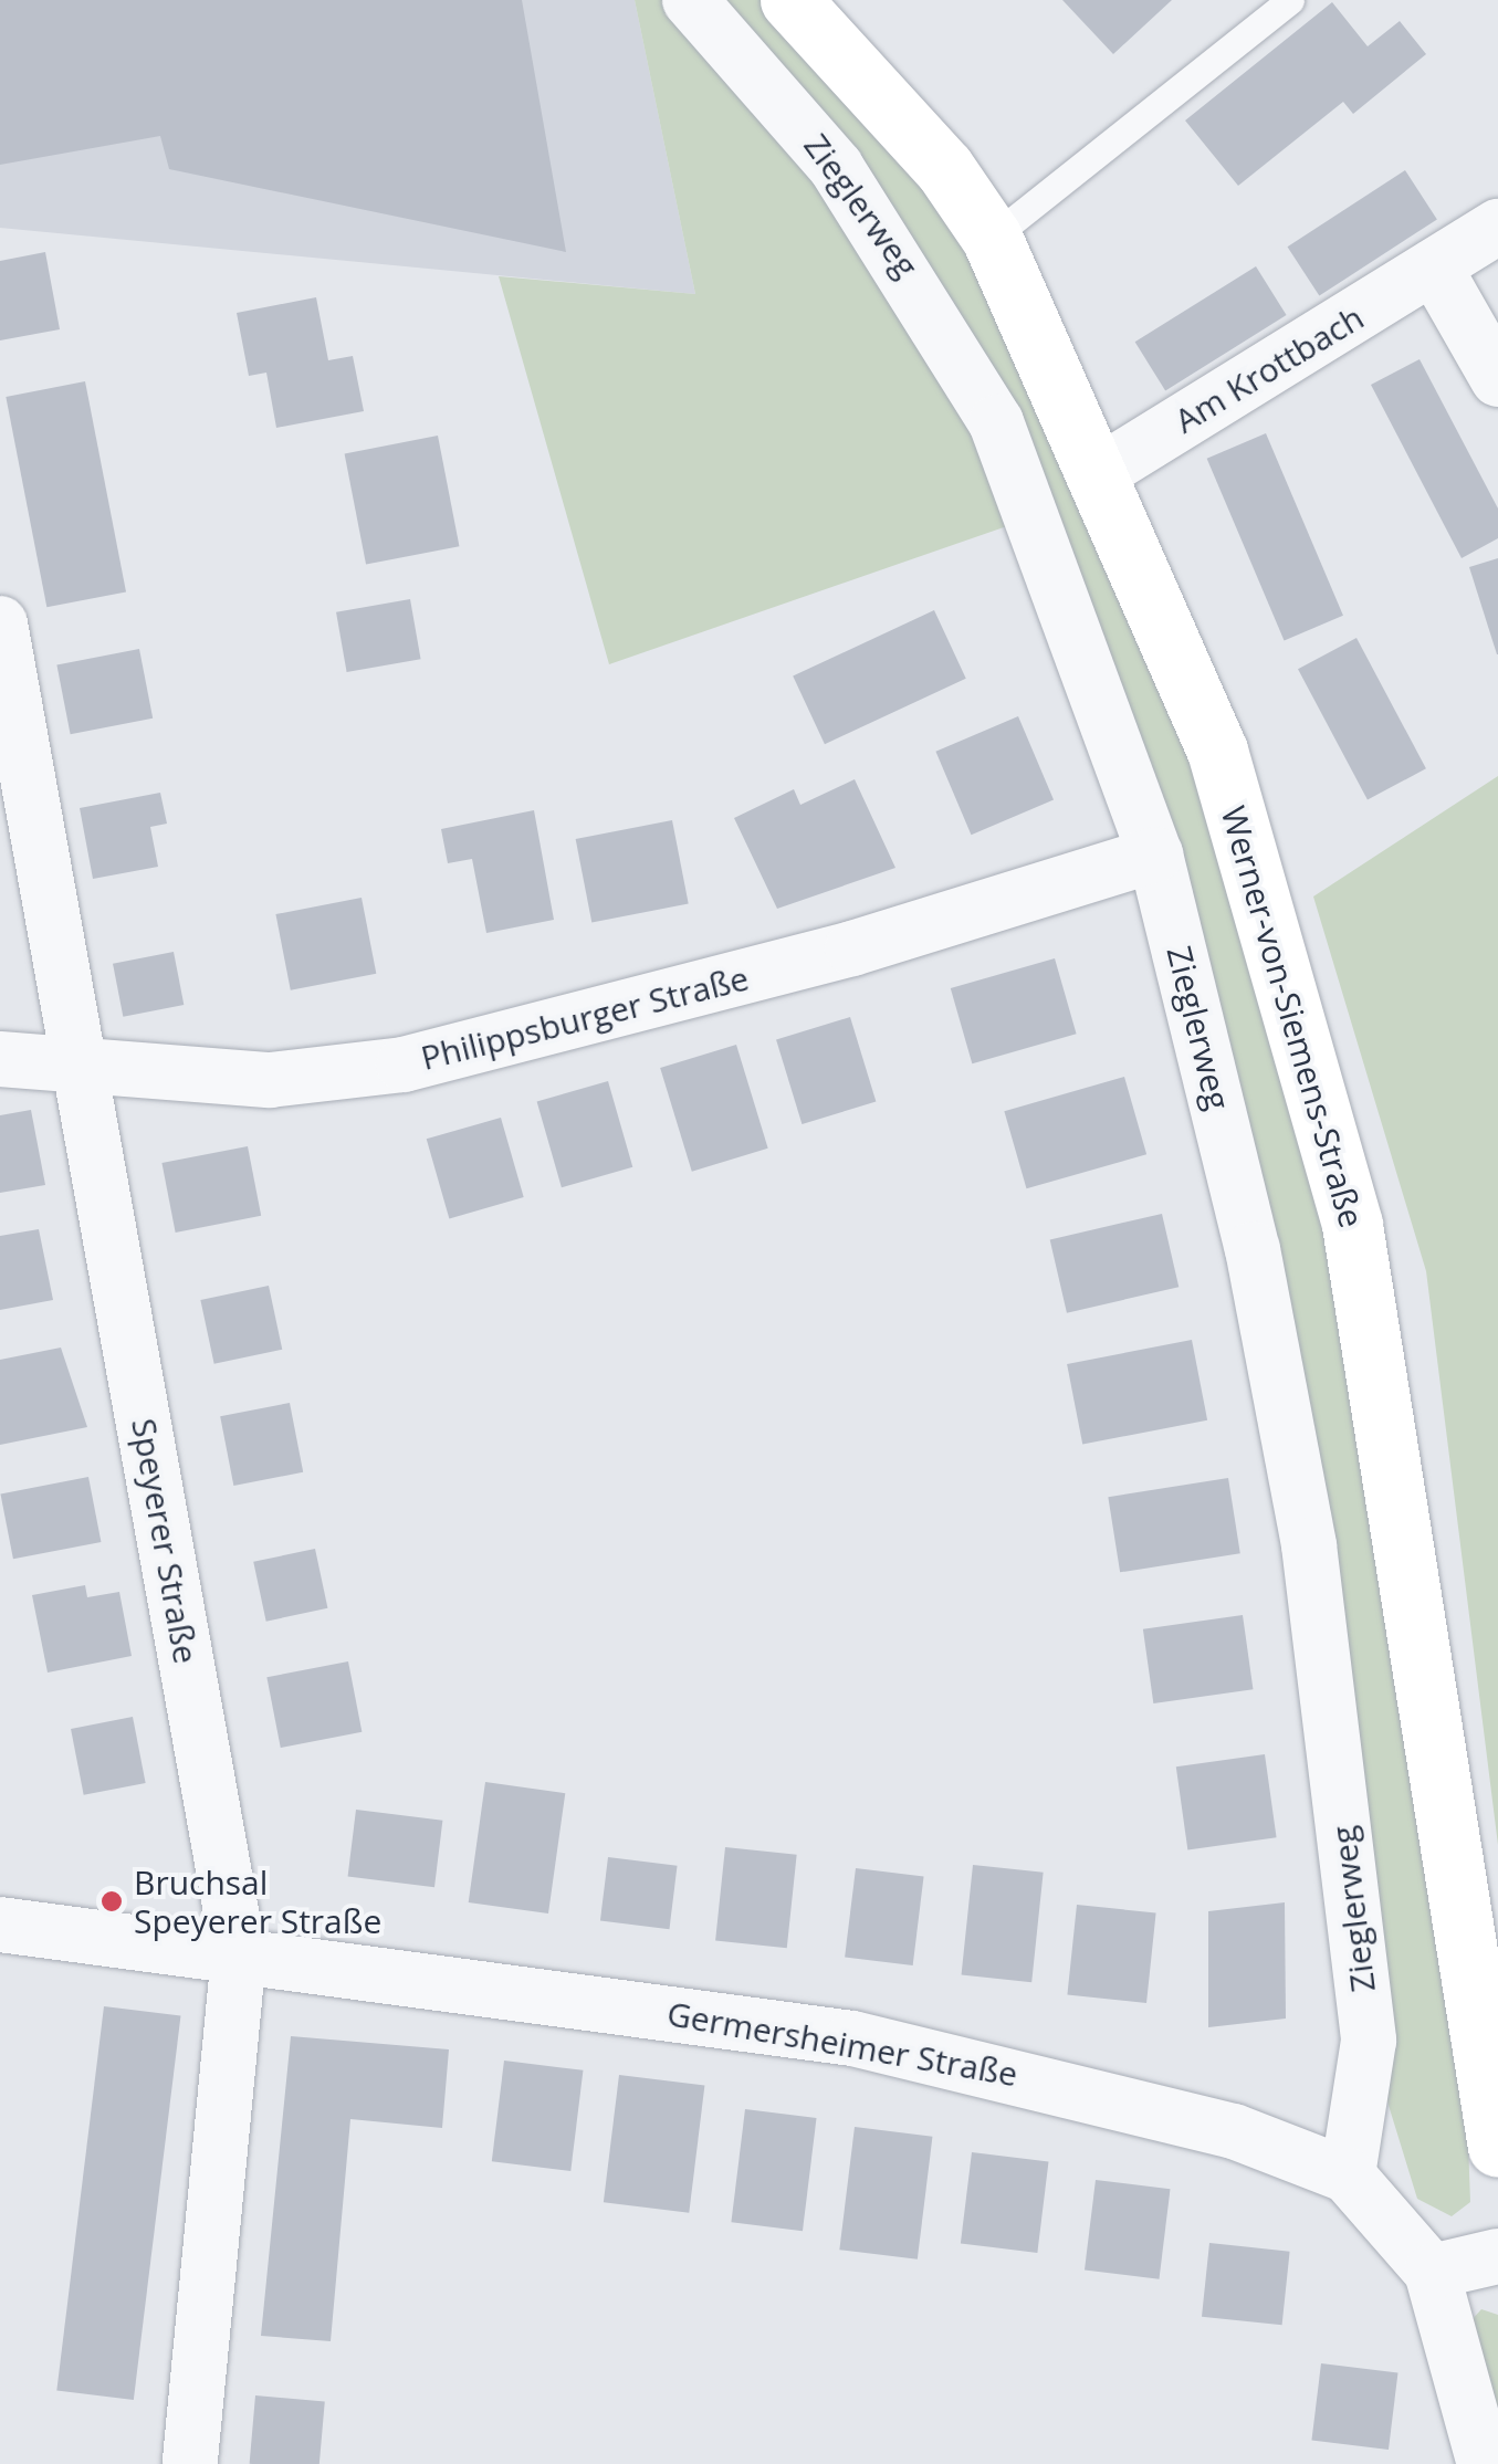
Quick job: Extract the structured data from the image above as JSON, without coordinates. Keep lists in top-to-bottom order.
{
  "streets": {
    "main road": ["Werner-von-Siemens-Straße"],
    "street": [
      "Zieglerweg",
      "Am Krottbach",
      "Philippsburger Straße",
      "Speyerer Straße",
      "Germersheimer Straße"
    ]
  },
  "crossings": [
    ["Zieglerweg", "Philippsburger Straße"],
    ["Zieglerweg", "Germersheimer Straße"],
    ["Am Krottbach", "Werner-von-Siemens-Straße"],
    ["Philippsburger Straße", "Speyerer Straße"],
    ["Speyerer Straße", "Germersheimer Straße"]
  ],
  "places": ["Bruchsal Speyerer Straße"]
}
